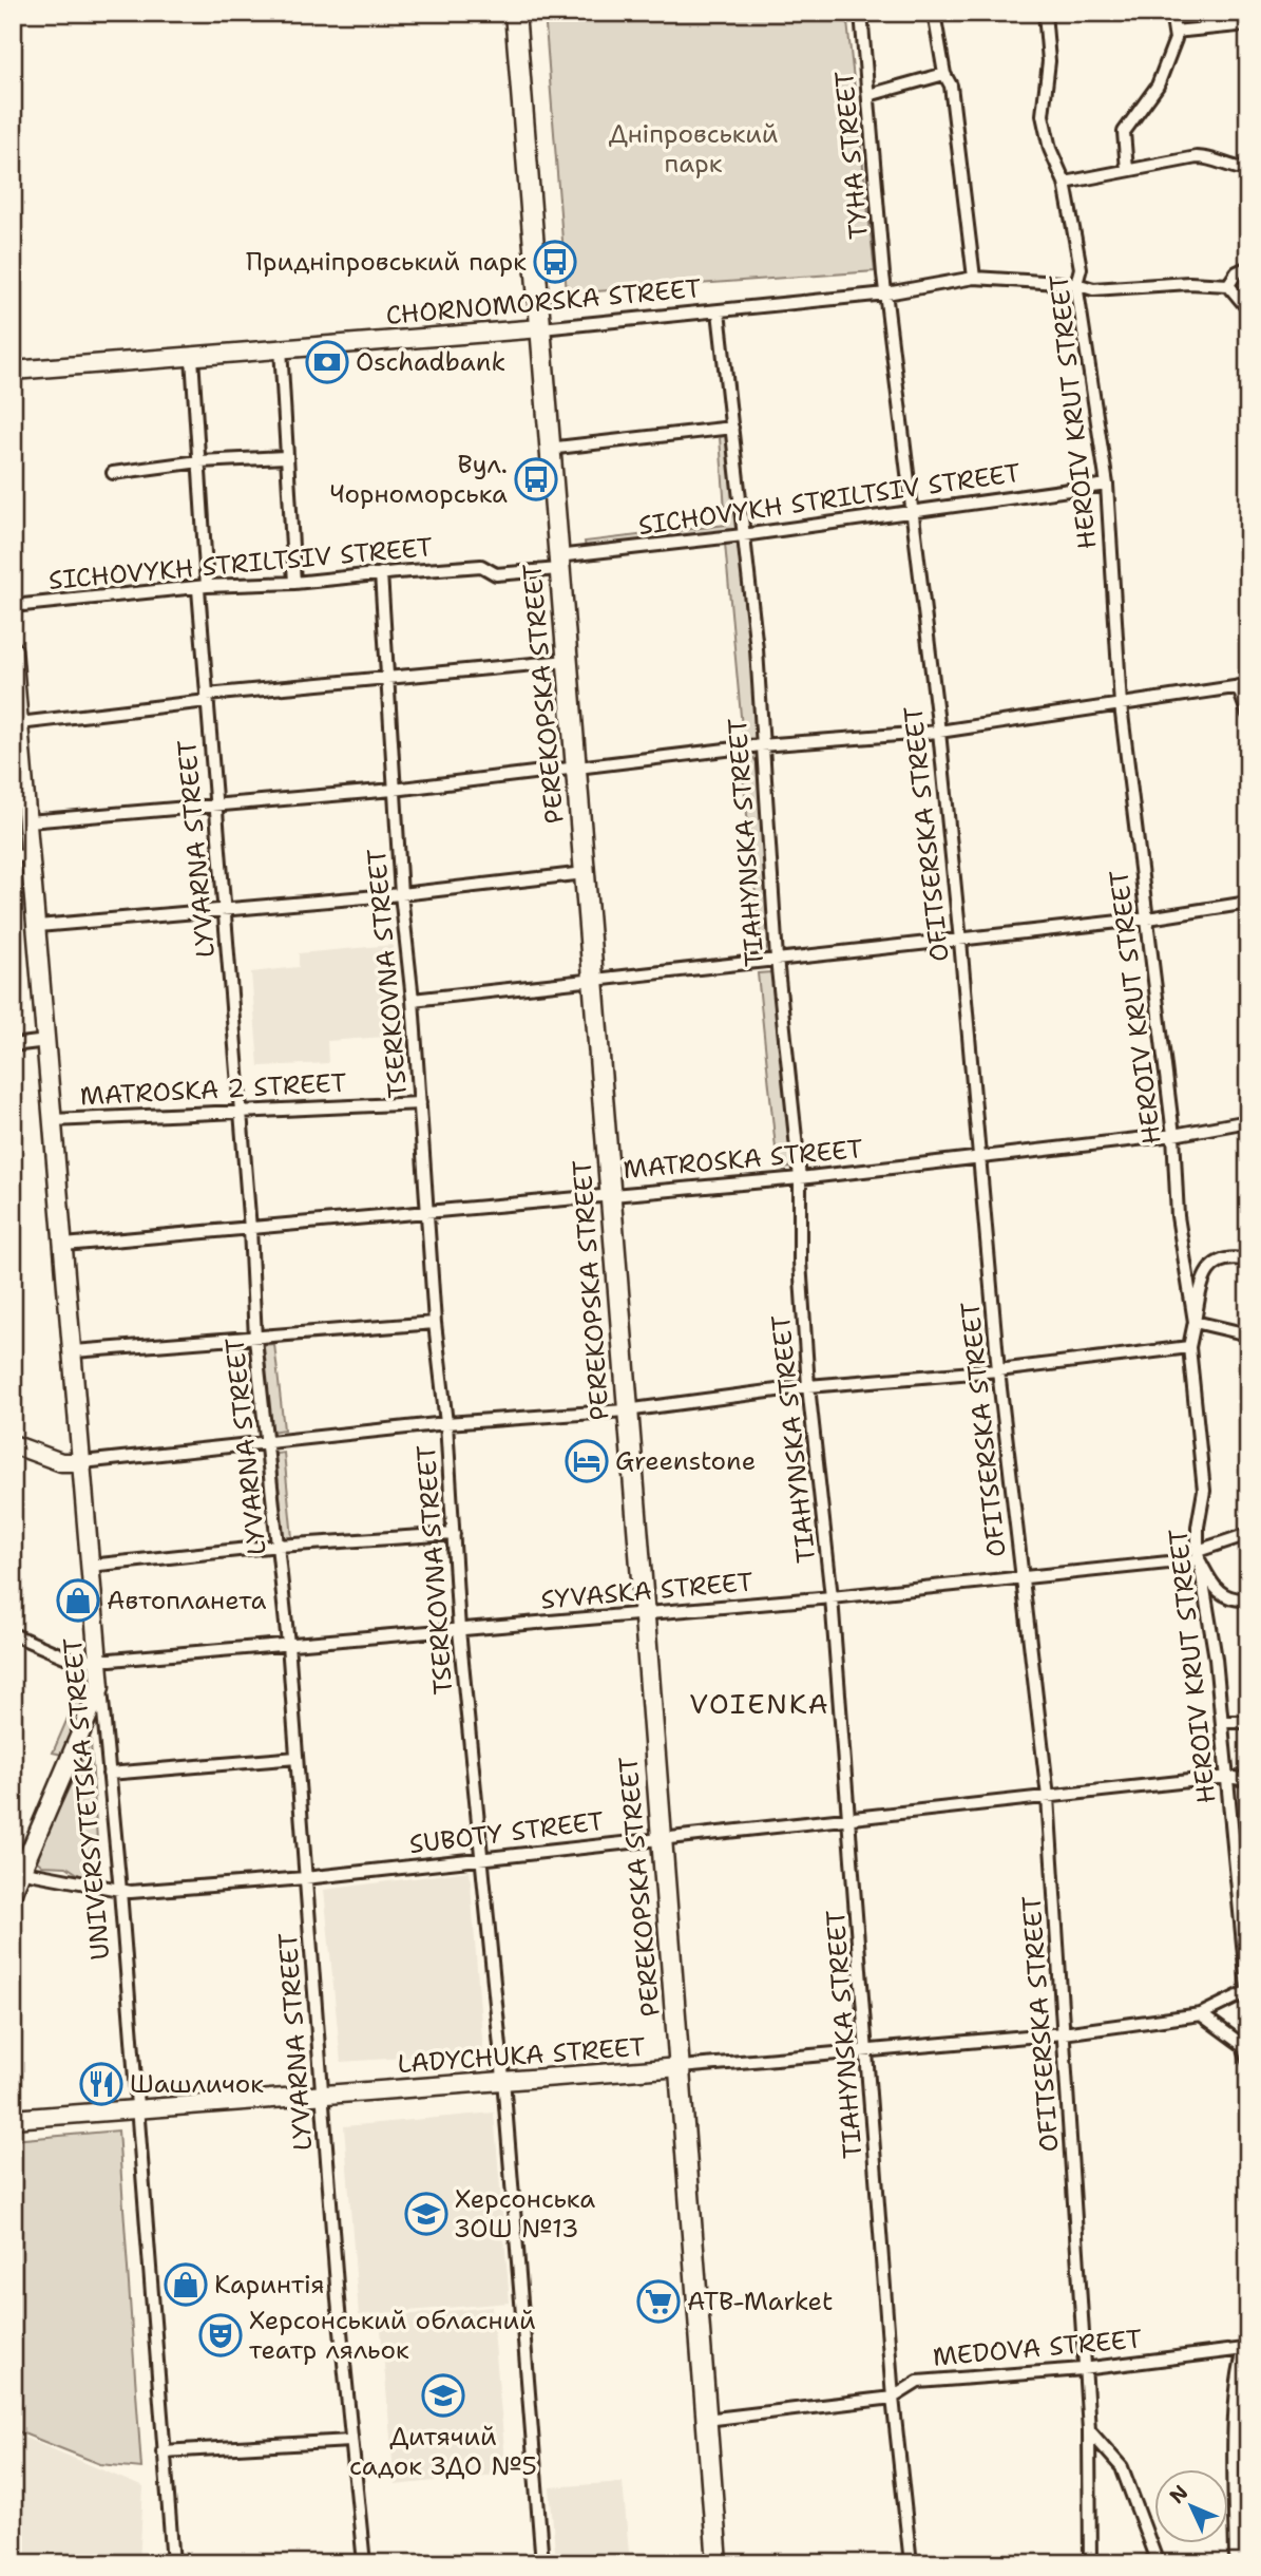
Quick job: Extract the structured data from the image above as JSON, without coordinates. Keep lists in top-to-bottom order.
{
  "streets": {
    "main road": ["PEREKOPSKA STREET"],
    "street": [
      "TYHA STREET",
      "CHORNOMORSKA STREET",
      "HEROIV KRUT STREET",
      "SICHOVYKH STRILTSIV STREET",
      "OFITSERSKA STREET",
      "TIAHYNSKA STREET",
      "LYVARNA STREET",
      "TSERKOVNA STREET",
      "MATROSKA 2 STREET",
      "MATROSKA STREET",
      "SYVASKA STREET",
      "UNIVERSYTETSKA STREET",
      "SUBOTY STREET",
      "LADYCHUKA STREET",
      "MEDOVA STREET"
    ]
  },
  "crossings": [
    ["TYHA STREET", "CHORNOMORSKA STREET"],
    ["TYHA STREET", "OFITSERSKA STREET"],
    ["CHORNOMORSKA STREET", "HEROIV KRUT STREET"],
    ["CHORNOMORSKA STREET", "PEREKOPSKA STREET"],
    ["CHORNOMORSKA STREET", "OFITSERSKA STREET"],
    ["CHORNOMORSKA STREET", "TIAHYNSKA STREET"],
    ["CHORNOMORSKA STREET", "LYVARNA STREET"],
    ["HEROIV KRUT STREET", "SICHOVYKH STRILTSIV STREET"],
    ["HEROIV KRUT STREET", "MATROSKA STREET"],
    ["HEROIV KRUT STREET", "SYVASKA STREET"],
    ["HEROIV KRUT STREET", "SUBOTY STREET"],
    ["HEROIV KRUT STREET", "LADYCHUKA STREET"],
    ["SICHOVYKH STRILTSIV STREET", "PEREKOPSKA STREET"],
    ["SICHOVYKH STRILTSIV STREET", "OFITSERSKA STREET"],
    ["SICHOVYKH STRILTSIV STREET", "TIAHYNSKA STREET"],
    ["SICHOVYKH STRILTSIV STREET", "LYVARNA STREET"],
    ["SICHOVYKH STRILTSIV STREET", "TSERKOVNA STREET"],
    ["PEREKOPSKA STREET", "MATROSKA STREET"],
    ["PEREKOPSKA STREET", "SYVASKA STREET"],
    ["PEREKOPSKA STREET", "SUBOTY STREET"],
    ["PEREKOPSKA STREET", "LADYCHUKA STREET"],
    ["PEREKOPSKA STREET", "MEDOVA STREET"],
    ["OFITSERSKA STREET", "MATROSKA STREET"],
    ["OFITSERSKA STREET", "SYVASKA STREET"],
    ["OFITSERSKA STREET", "SUBOTY STREET"],
    ["OFITSERSKA STREET", "LADYCHUKA STREET"],
    ["OFITSERSKA STREET", "MEDOVA STREET"],
    ["TIAHYNSKA STREET", "MATROSKA STREET"],
    ["TIAHYNSKA STREET", "SYVASKA STREET"],
    ["TIAHYNSKA STREET", "SUBOTY STREET"],
    ["TIAHYNSKA STREET", "LADYCHUKA STREET"],
    ["TIAHYNSKA STREET", "MEDOVA STREET"],
    ["LYVARNA STREET", "MATROSKA 2 STREET"],
    ["LYVARNA STREET", "MATROSKA STREET"],
    ["LYVARNA STREET", "SYVASKA STREET"],
    ["LYVARNA STREET", "SUBOTY STREET"],
    ["LYVARNA STREET", "LADYCHUKA STREET"],
    ["TSERKOVNA STREET", "MATROSKA 2 STREET"],
    ["TSERKOVNA STREET", "MATROSKA STREET"],
    ["TSERKOVNA STREET", "SYVASKA STREET"],
    ["TSERKOVNA STREET", "SUBOTY STREET"],
    ["TSERKOVNA STREET", "LADYCHUKA STREET"],
    ["MATROSKA 2 STREET", "UNIVERSYTETSKA STREET"],
    ["MATROSKA STREET", "UNIVERSYTETSKA STREET"],
    ["SYVASKA STREET", "UNIVERSYTETSKA STREET"],
    ["UNIVERSYTETSKA STREET", "SUBOTY STREET"],
    ["UNIVERSYTETSKA STREET", "LADYCHUKA STREET"]
  ],
  "districts": ["VOIENKA"],
  "parks": ["Дніпровський парк"],
  "places": {
    "bus stop": ["Придніпровський парк", "Вул. Чорноморська"],
    "bank": ["Oschadbank"],
    "hotel": ["Greenstone"],
    "shop": ["Автопланета", "Каринтія"],
    "restaurant": ["Шашличок"],
    "school or university": ["Херсонська ЗОШ №13", "Дитячий садок ЗДО №5"],
    "supermarket": ["ATB-Market"],
    "theatre": ["Херсонський обласний театр ляльок"]
  },
  "north": "top left"
}
